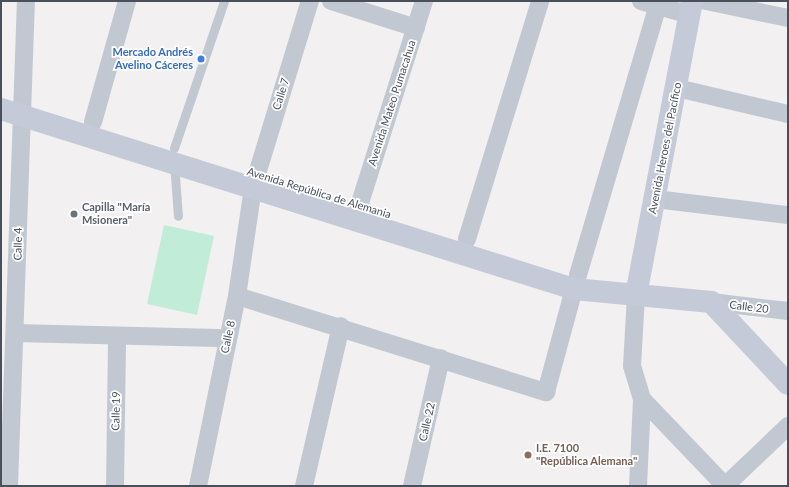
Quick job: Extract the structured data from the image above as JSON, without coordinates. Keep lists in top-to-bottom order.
{
  "streets": {
    "street": [
      "Calle 7",
      "Avenida Mateo Pumacahua",
      "Avenida Heroes del Pacífico",
      "Avenida República de Alemania",
      "Calle 4",
      "Calle 20",
      "Calle 8",
      "Calle 19",
      "Calle 22"
    ]
  },
  "crossings": [
    ["Calle 7", "Avenida República de Alemania"],
    ["Calle 7", "Calle 8"],
    ["Avenida Mateo Pumacahua", "Avenida República de Alemania"],
    ["Avenida Heroes del Pacífico", "Avenida República de Alemania"],
    ["Avenida República de Alemania", "Calle 4"],
    ["Avenida República de Alemania", "Calle 20"],
    ["Avenida República de Alemania", "Calle 8"]
  ],
  "places": ["Mercado Andrés Avelino Cáceres", "Capilla \"María Msionera\"", "I.E. 7100 \"República Alemana\""]
}
